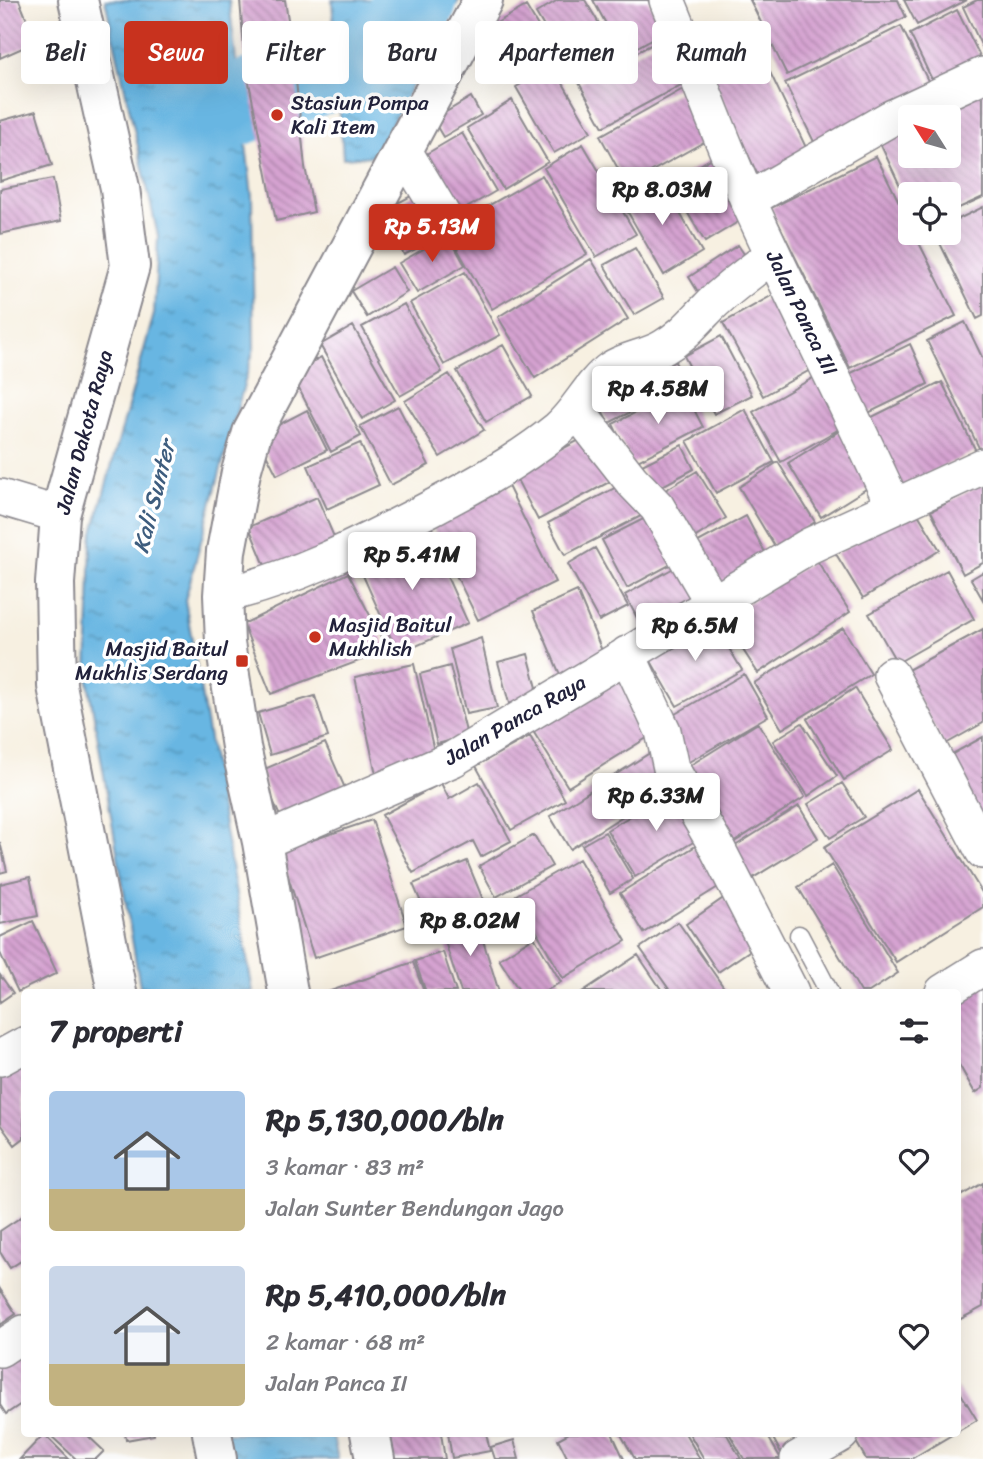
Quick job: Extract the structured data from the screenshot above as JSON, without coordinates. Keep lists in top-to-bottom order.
{
  "streets": {
    "street": ["Jalan Panca III", "Jalan Dakota Raya", "Jalan Panca Raya"]
  },
  "crossings": [
    ["Jalan Panca III", "Jalan Panca Raya"]
  ],
  "water": ["Kali Sunter"],
  "places": {
    "other": ["Stasiun Pompa Kali Item", "Masjid Baitul Mukhlish"],
    "transit": ["Masjid Baitul Mukhlis Serdang"]
  },
  "north": "top left",
  "page": {
    "chip": [
      "Beli",
      "Sewa",
      "Filter",
      "Baru",
      "Apartemen",
      "Rumah"
    ],
    "price": [
      "Rp 8.03M",
      "Rp 5.13M",
      "Rp 4.58M",
      "Rp 5.41M",
      "Rp 6.5M",
      "Rp 6.33M",
      "Rp 8.02M"
    ],
    "heading": "7 properti",
    "list": [
      {
        "name": "Rp 5,130,000/bln",
        "note": "3 kamar · 83 m² · Jalan Sunter Bendungan Jago"
      },
      {
        "name": "Rp 5,410,000/bln",
        "note": "2 kamar · 68 m² · Jalan Panca II"
      }
    ]
  }
}
